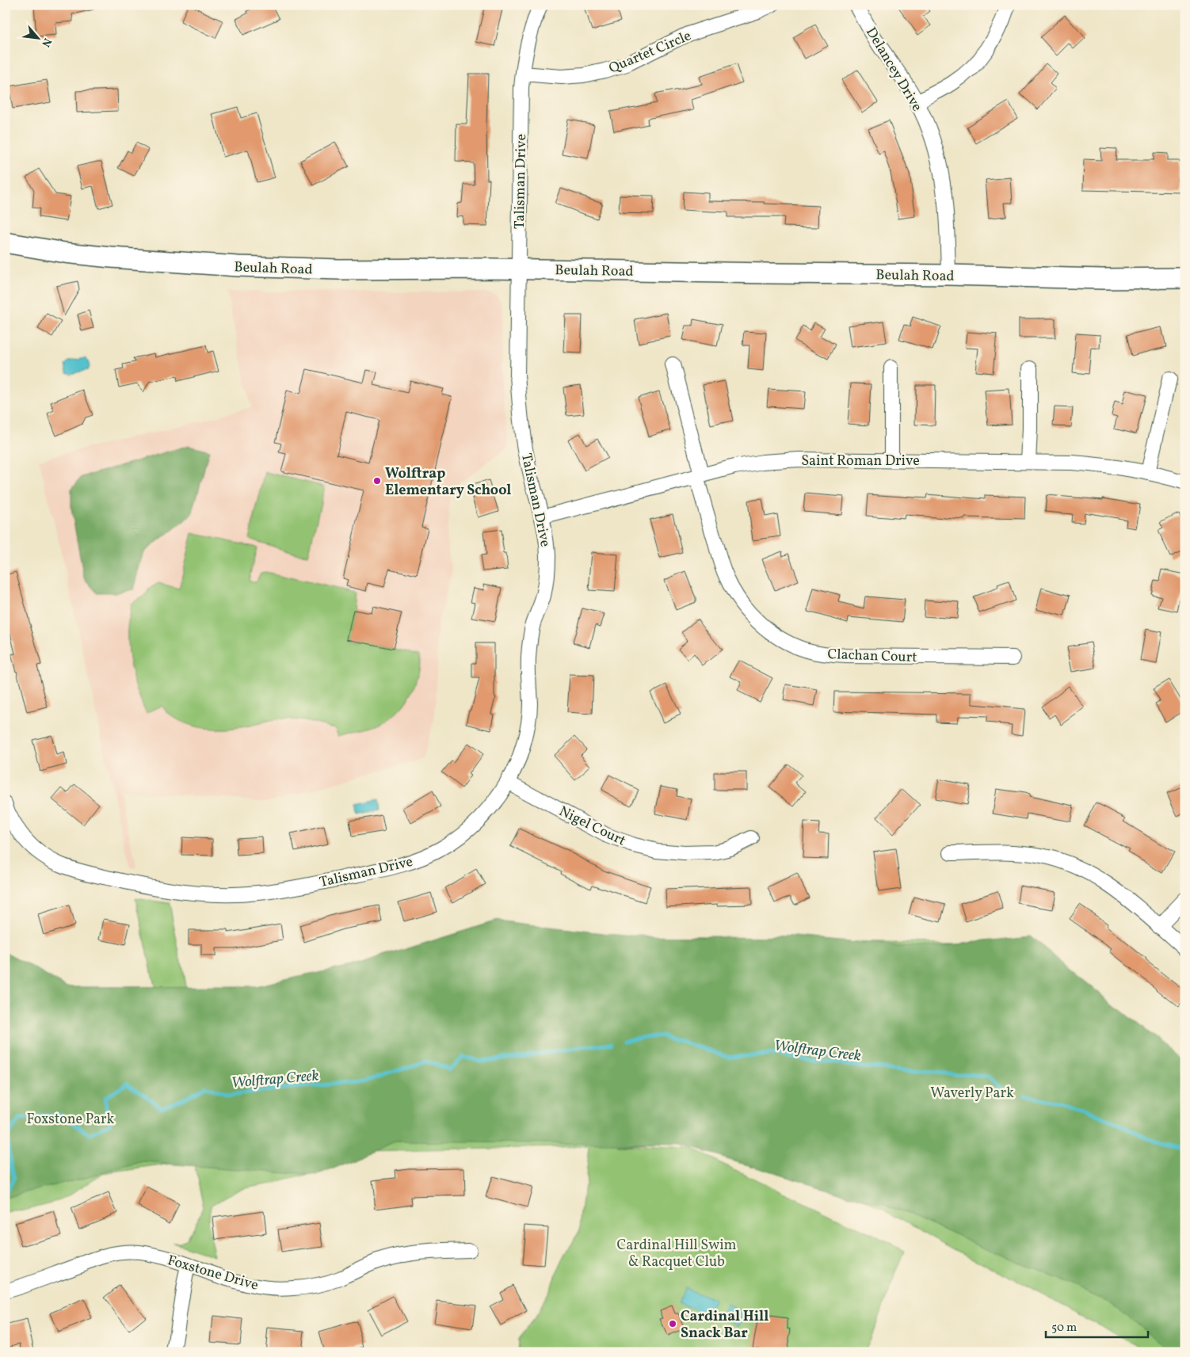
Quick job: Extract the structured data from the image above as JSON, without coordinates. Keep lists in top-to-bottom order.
{
  "streets": {
    "main road": ["Beulah Road"],
    "street": [
      "Quartet Circle",
      "Delancey Drive",
      "Talisman Drive",
      "Saint Roman Drive",
      "Clachan Court",
      "Nigel Court",
      "Foxstone Drive"
    ]
  },
  "crossings": [
    ["Quartet Circle", "Talisman Drive"],
    ["Delancey Drive", "Beulah Road"],
    ["Talisman Drive", "Beulah Road"],
    ["Talisman Drive", "Saint Roman Drive"],
    ["Talisman Drive", "Nigel Court"],
    ["Saint Roman Drive", "Clachan Court"]
  ],
  "water": ["Wolftrap Creek"],
  "parks": ["Waverly Park", "Foxstone Park", "Cardinal Hill Swim & Racquet Club"],
  "places": ["Wolftrap Elementary School", "Cardinal Hill Snack Bar"],
  "scale_bar": "50 m",
  "north": "bottom right"
}
